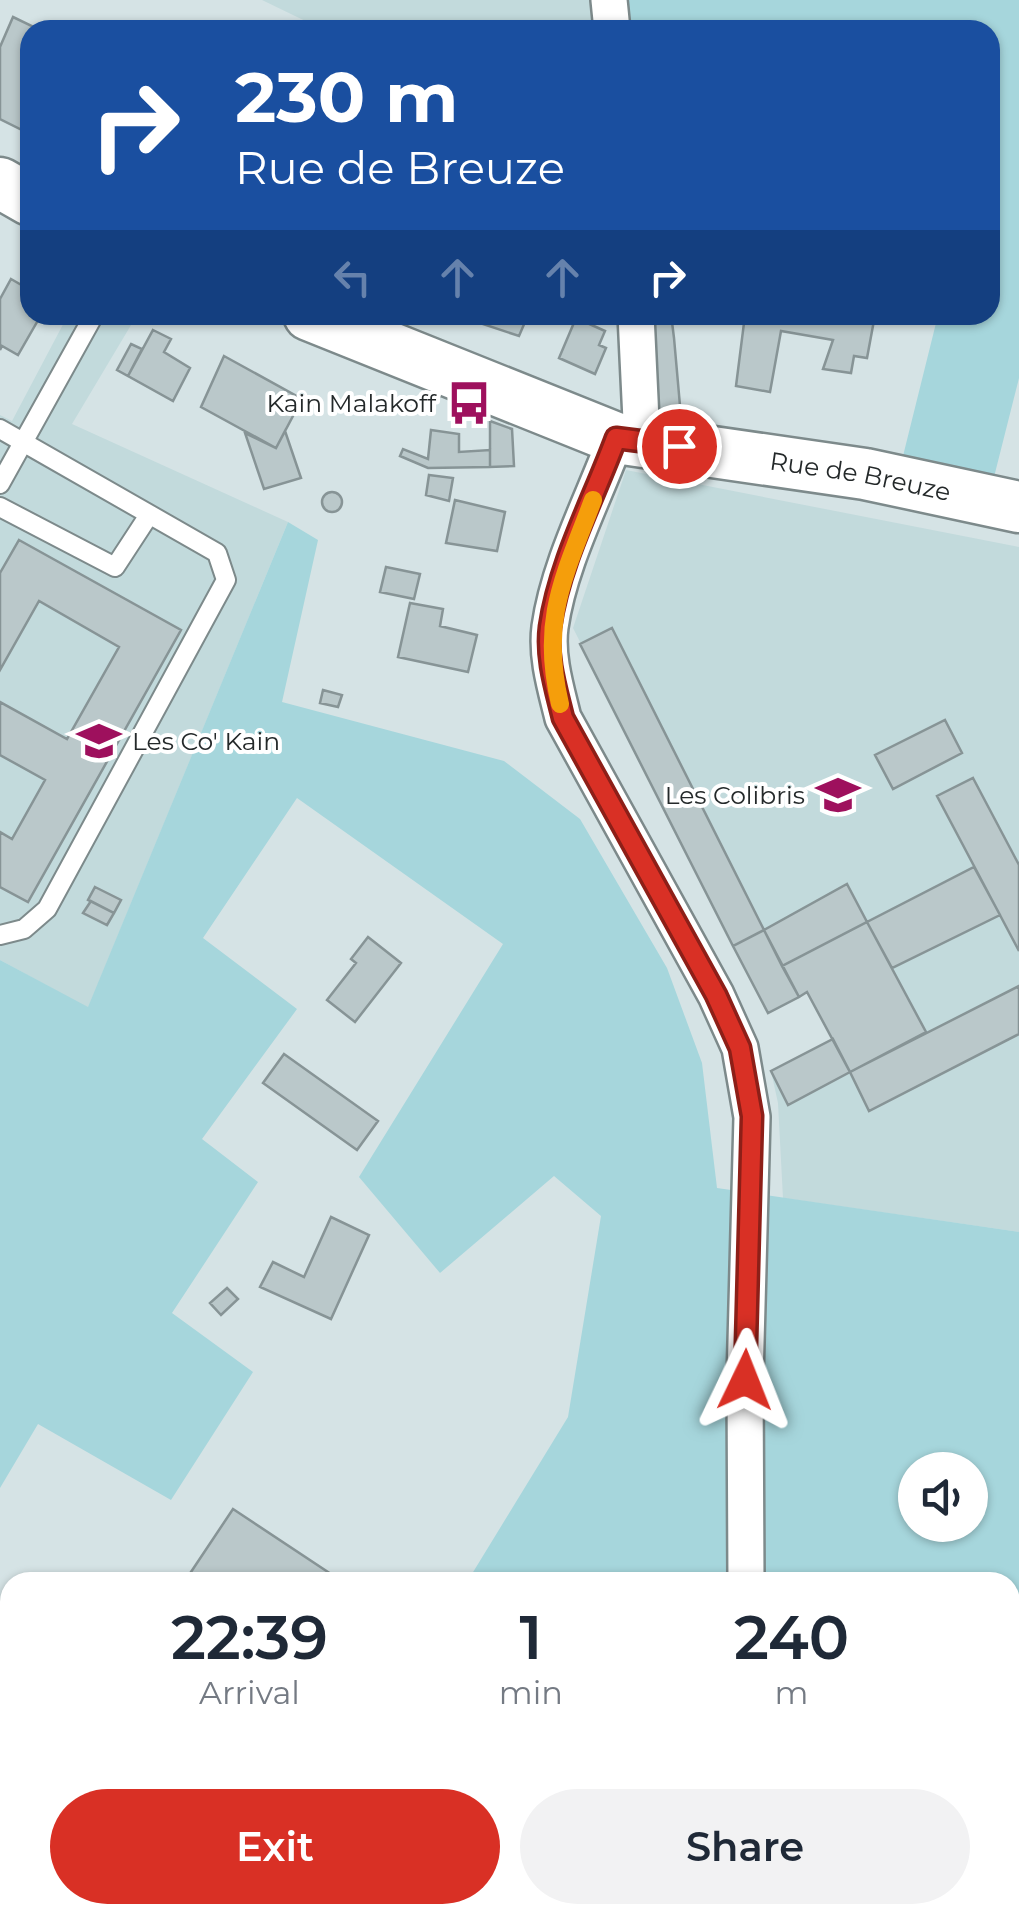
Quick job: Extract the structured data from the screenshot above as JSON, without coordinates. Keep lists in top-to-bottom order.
{
  "streets": {
    "street": ["Rue de Breuze"]
  },
  "places": {
    "bus stop": ["Kain Malakoff"],
    "school or university": ["Les Co' Kain", "Les Colibris"]
  },
  "page": {
    "turn": ["230 m", "Rue de Breuze"],
    "eta": [
      "22:39",
      "Arrival",
      "1",
      "min",
      "240",
      "m"
    ],
    "buttons": ["Exit", "Share"]
  }
}
